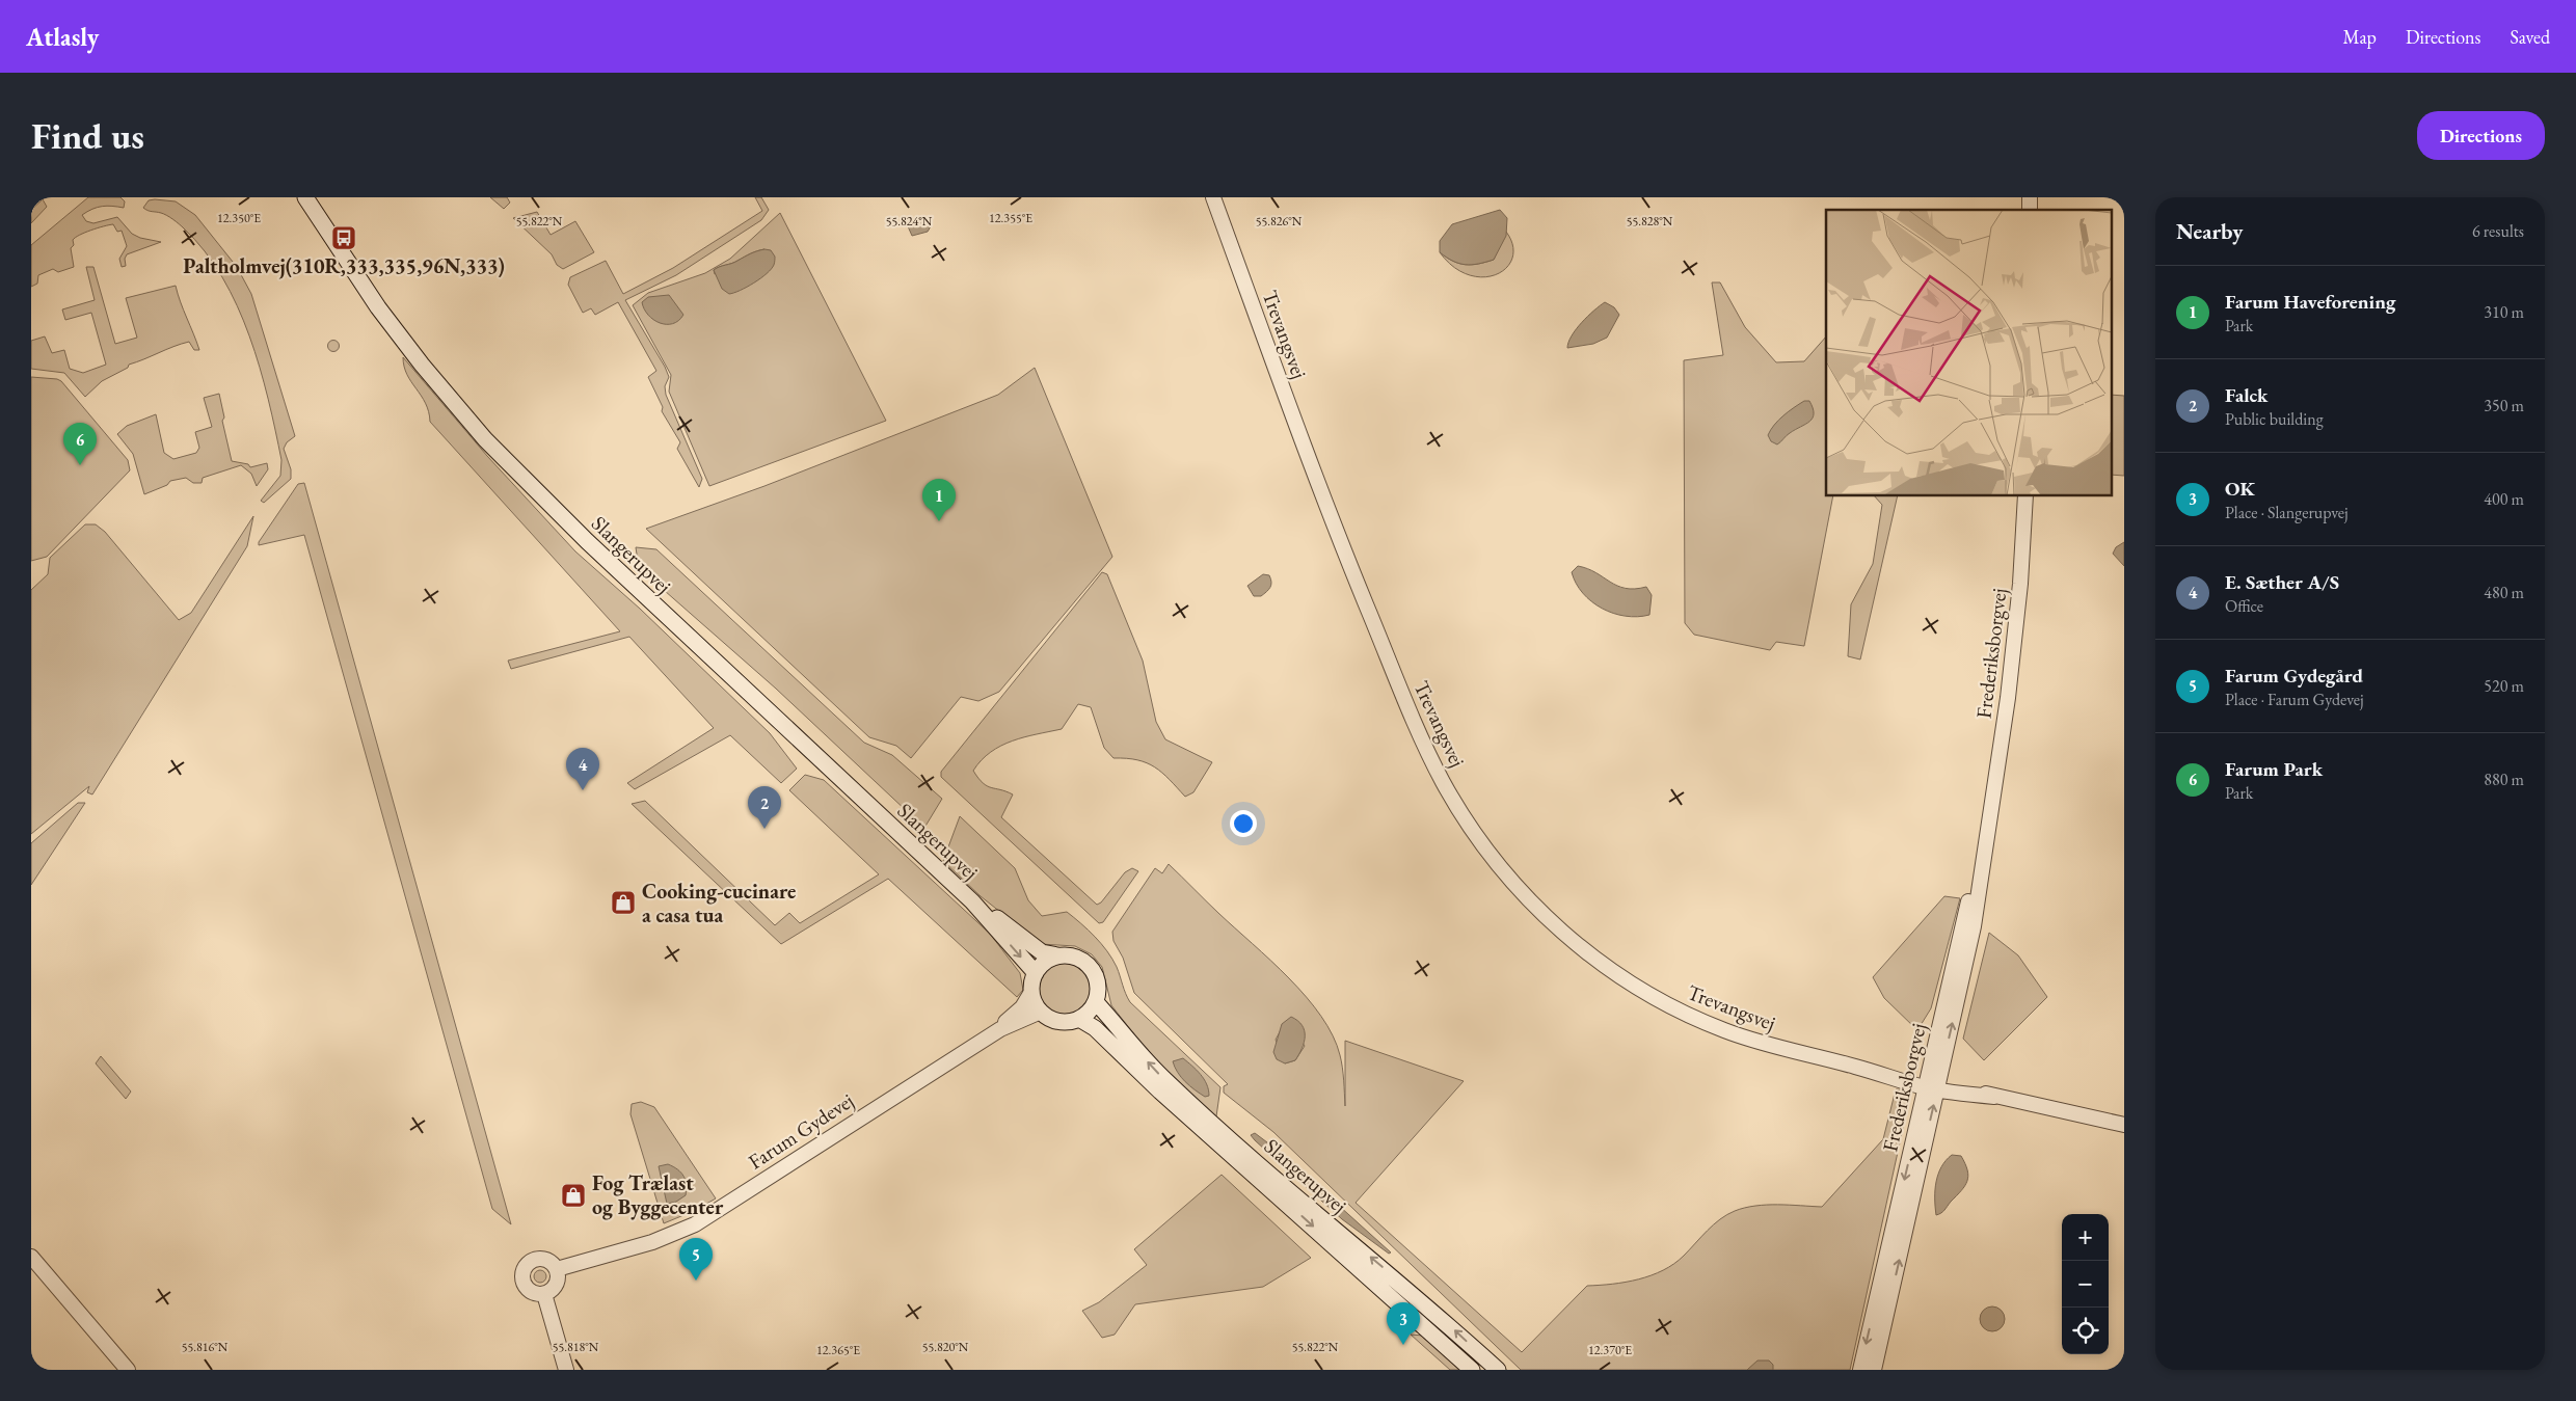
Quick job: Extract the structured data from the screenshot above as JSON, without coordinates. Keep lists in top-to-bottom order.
{
  "streets": {
    "main road": ["Slangerupvej"],
    "street": ["Trevangsvej", "Frederiksborgvej", "Farum Gydevej"]
  },
  "crossings": [
    ["Trevangsvej", "Frederiksborgvej"],
    ["Slangerupvej", "Farum Gydevej"]
  ],
  "places": {
    "bus stop": ["Paltholmvej(310R,333,335,96N,333)"],
    "shop": ["Cooking-cucinare a casa tua", "Fog Trælast og Byggecenter"]
  },
  "page": {
    "header": "Atlasly",
    "nav": ["Map", "Directions", "Saved"],
    "buttons": "Directions",
    "title": "Find us",
    "heading": ["Nearby", "6 results"],
    "list": [
      {
        "mark": "1",
        "name": "Farum Haveforening",
        "note": "Park",
        "value": "310 m"
      },
      {
        "mark": "2",
        "name": "Falck",
        "note": "Public building",
        "value": "350 m"
      },
      {
        "mark": "3",
        "name": "OK",
        "note": "Place · Slangerupvej",
        "value": "400 m"
      },
      {
        "mark": "4",
        "name": "E. Sæther A/S",
        "note": "Office",
        "value": "480 m"
      },
      {
        "mark": "5",
        "name": "Farum Gydegård",
        "note": "Place · Farum Gydevej",
        "value": "520 m"
      },
      {
        "mark": "6",
        "name": "Farum Park",
        "note": "Park",
        "value": "880 m"
      }
    ],
    "pins": [
      "6",
      "1",
      "4",
      "2",
      "5",
      "3"
    ],
    "map_buttons": ["+", "−"]
  },
  "coordinates": [
    "12.350°E",
    "12.355°E",
    "55.822°N",
    "55.824°N",
    "55.826°N",
    "55.828°N",
    "55.816°N",
    "55.818°N",
    "55.820°N",
    "12.365°E",
    "12.370°E"
  ]
}
